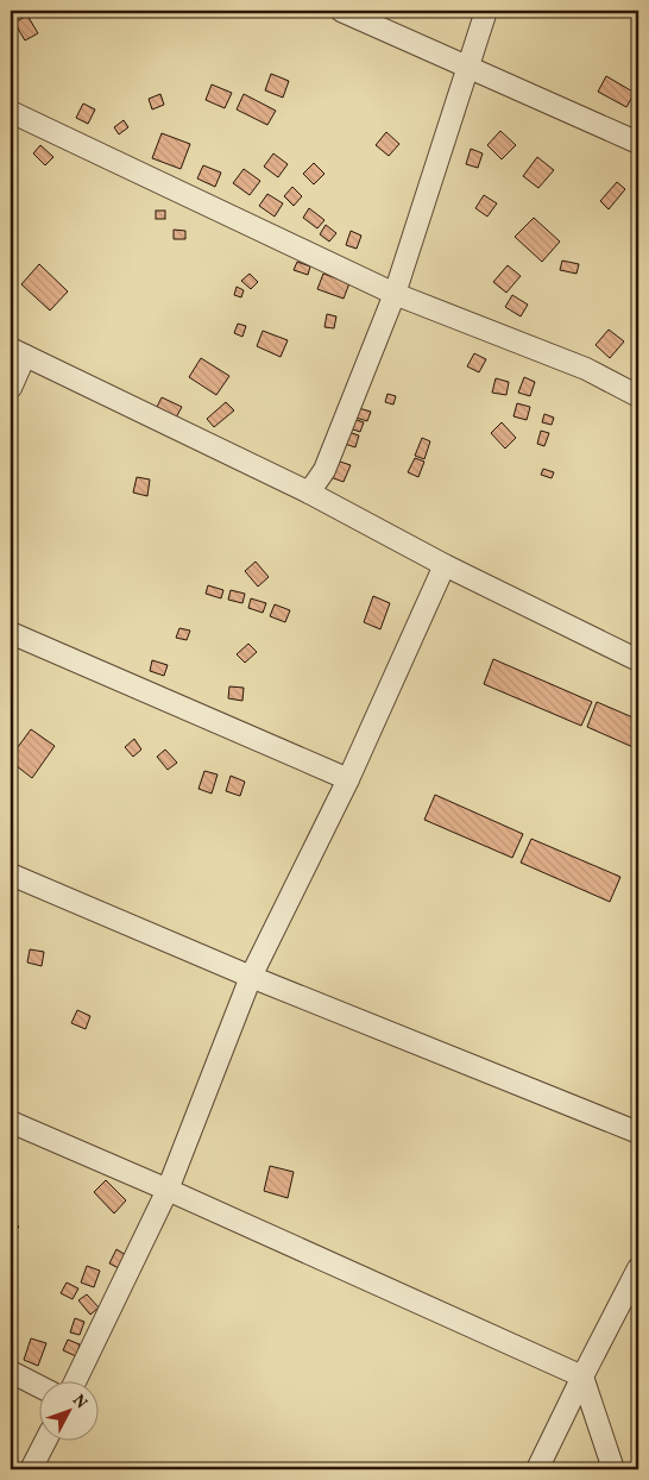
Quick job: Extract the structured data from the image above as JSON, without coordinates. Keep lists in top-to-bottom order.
{
  "north": "top right"
}
